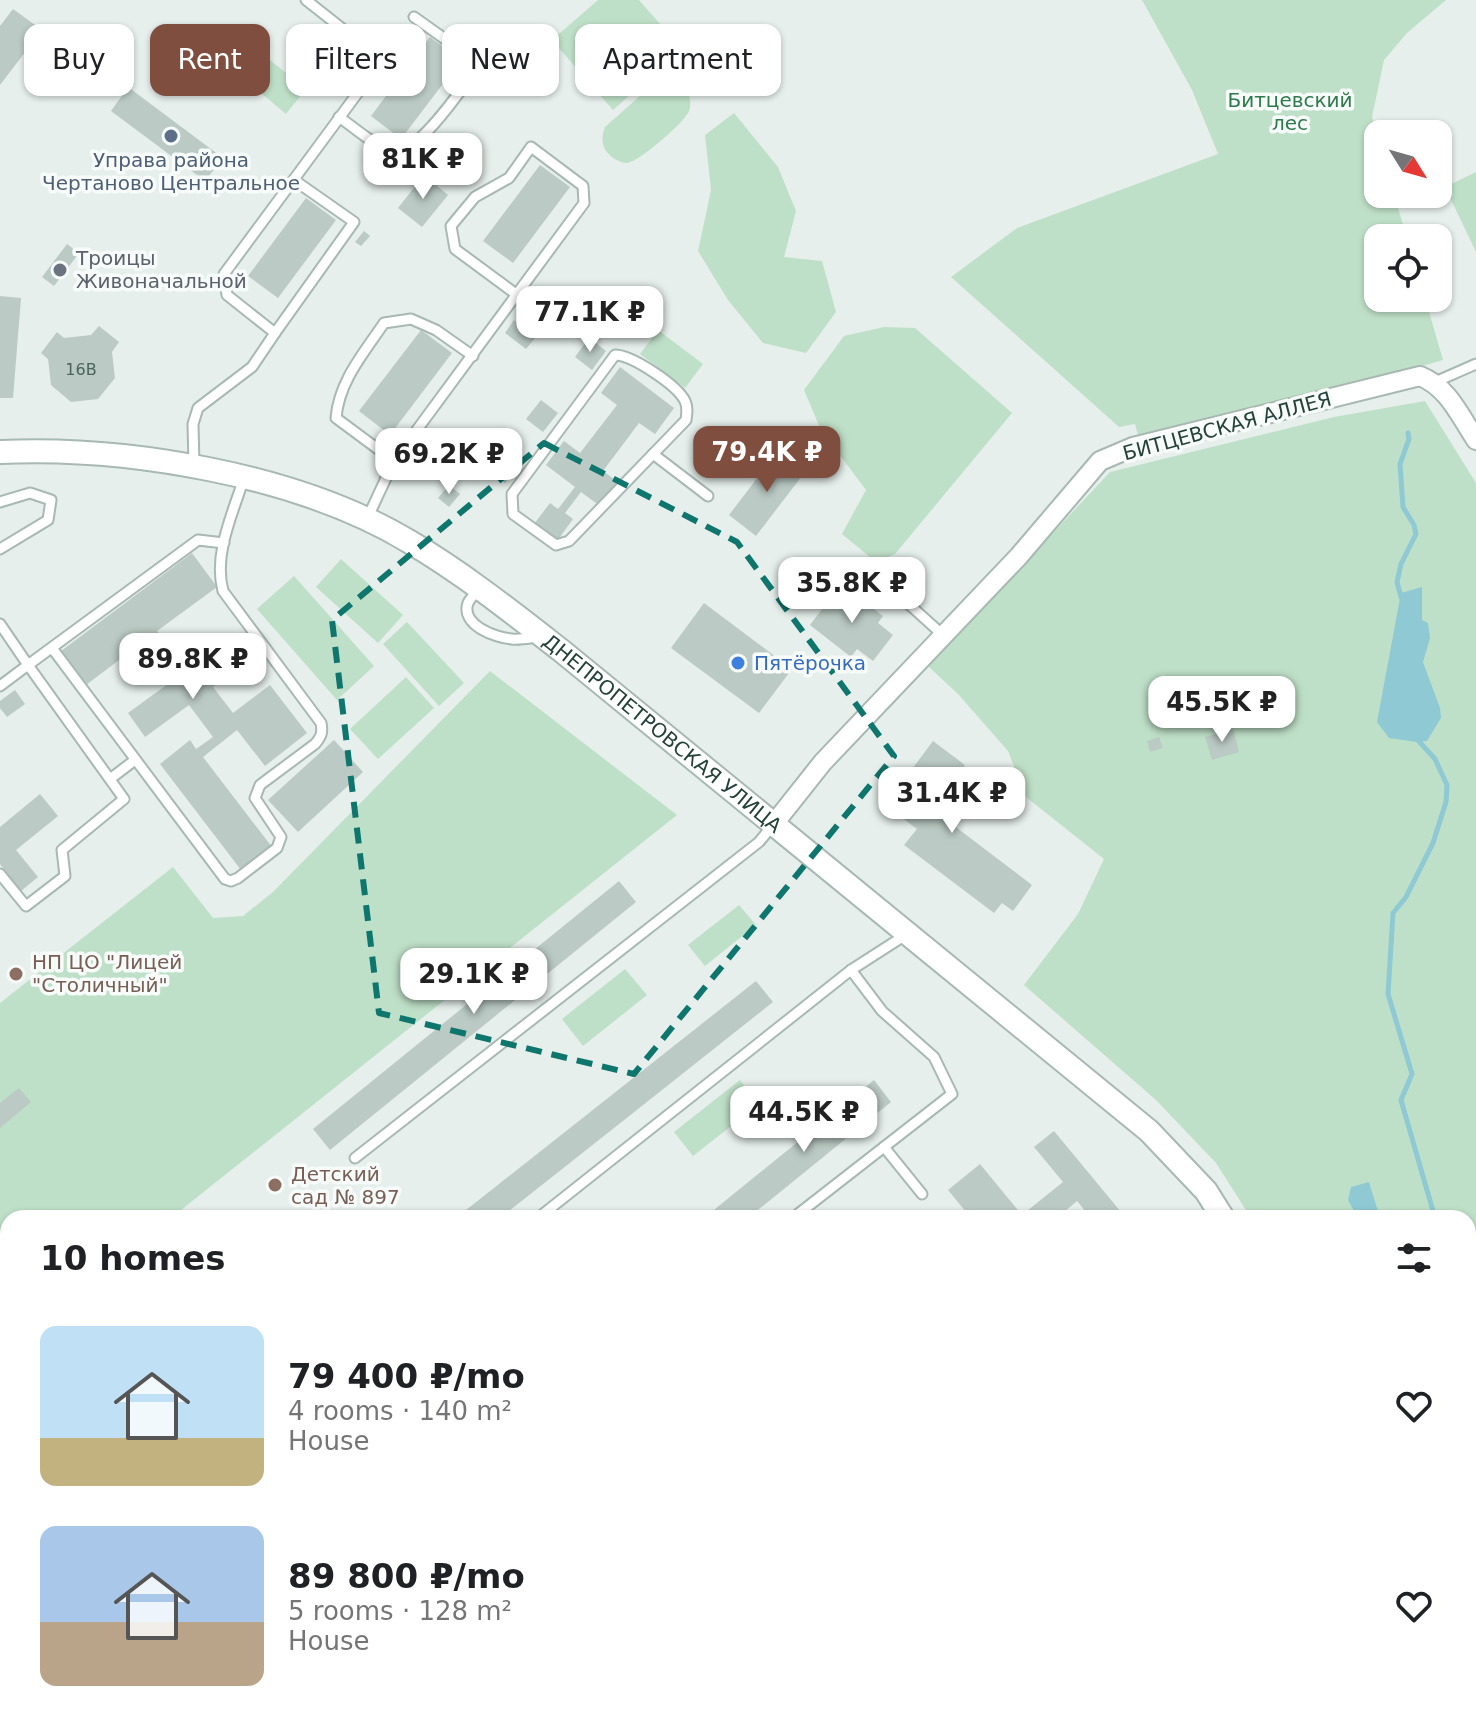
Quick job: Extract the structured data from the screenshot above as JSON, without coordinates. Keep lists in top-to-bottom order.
{
  "streets": {
    "street": ["БИТЦЕВСКАЯ АЛЛЕЯ", "ДНЕПРОПЕТРОВСКАЯ УЛИЦА"]
  },
  "crossings": [
    ["БИТЦЕВСКАЯ АЛЛЕЯ", "ДНЕПРОПЕТРОВСКАЯ УЛИЦА"]
  ],
  "parks": ["Битцевский лес"],
  "places": [
    "Управа района Чертаново Центральное",
    "Троицы Живоначальной",
    "Пятёрочка",
    "НП ЦО \"Лицей \"Столичный\"",
    "Детский сад № 897"
  ],
  "house_numbers": ["16В"],
  "north": "bottom right",
  "page": {
    "chip": [
      "Buy",
      "Rent",
      "Filters",
      "New",
      "Apartment"
    ],
    "price": [
      "81K ₽",
      "77.1K ₽",
      "79.4K ₽",
      "69.2K ₽",
      "35.8K ₽",
      "89.8K ₽",
      "45.5K ₽",
      "31.4K ₽",
      "29.1K ₽",
      "44.5K ₽"
    ],
    "heading": "10 homes",
    "list": [
      {
        "name": "79 400 ₽/mo",
        "note": "4 rooms · 140 m² · House"
      },
      {
        "name": "89 800 ₽/mo",
        "note": "5 rooms · 128 m² · House"
      }
    ]
  }
}
